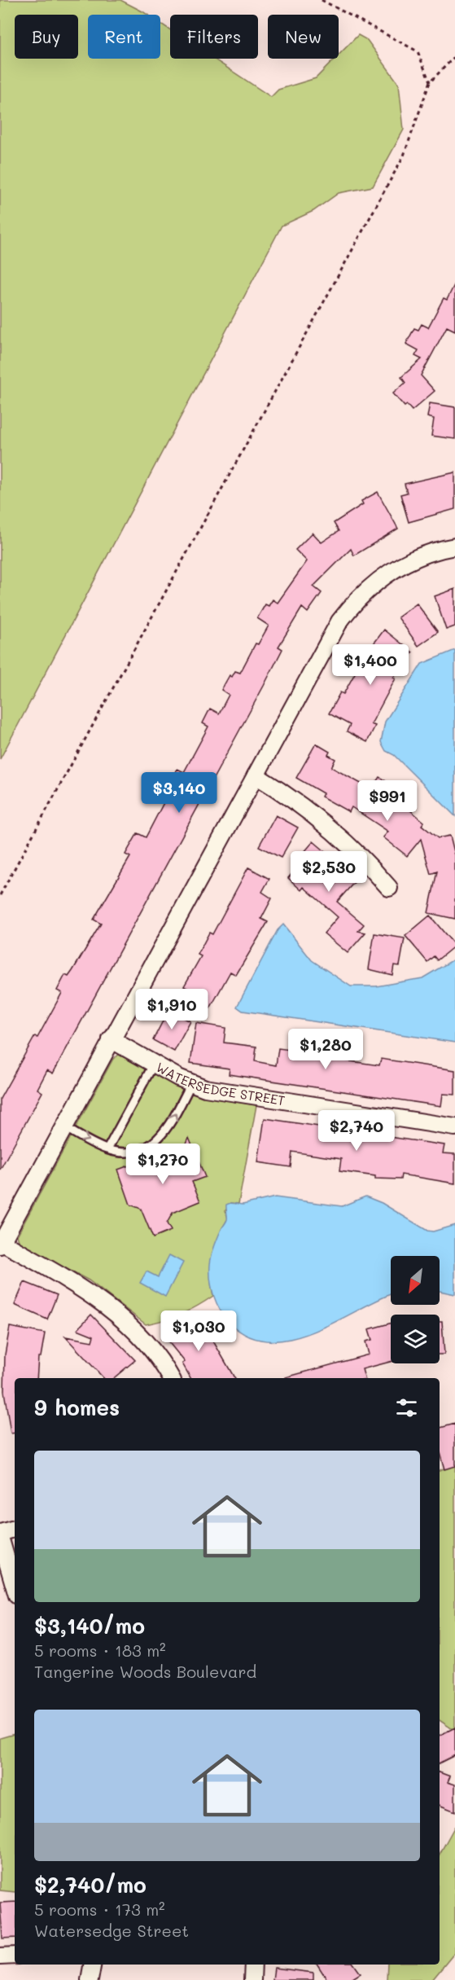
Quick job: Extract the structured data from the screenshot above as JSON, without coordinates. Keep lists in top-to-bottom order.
{
  "streets": {
    "street": ["WATERSEDGE STREET"]
  },
  "north": "bottom left",
  "page": {
    "chip": [
      "Buy",
      "Rent",
      "Filters",
      "New"
    ],
    "price": [
      "$1,400",
      "$3,140",
      "$991",
      "$2,530",
      "$1,910",
      "$1,280",
      "$2,740",
      "$1,270",
      "$1,030"
    ],
    "heading": "9 homes",
    "list": [
      {
        "name": "$3,140/mo",
        "note": "5 rooms · 183 m² · Tangerine Woods Boulevard"
      },
      {
        "name": "$2,740/mo",
        "note": "5 rooms · 173 m² · Watersedge Street"
      }
    ]
  }
}
